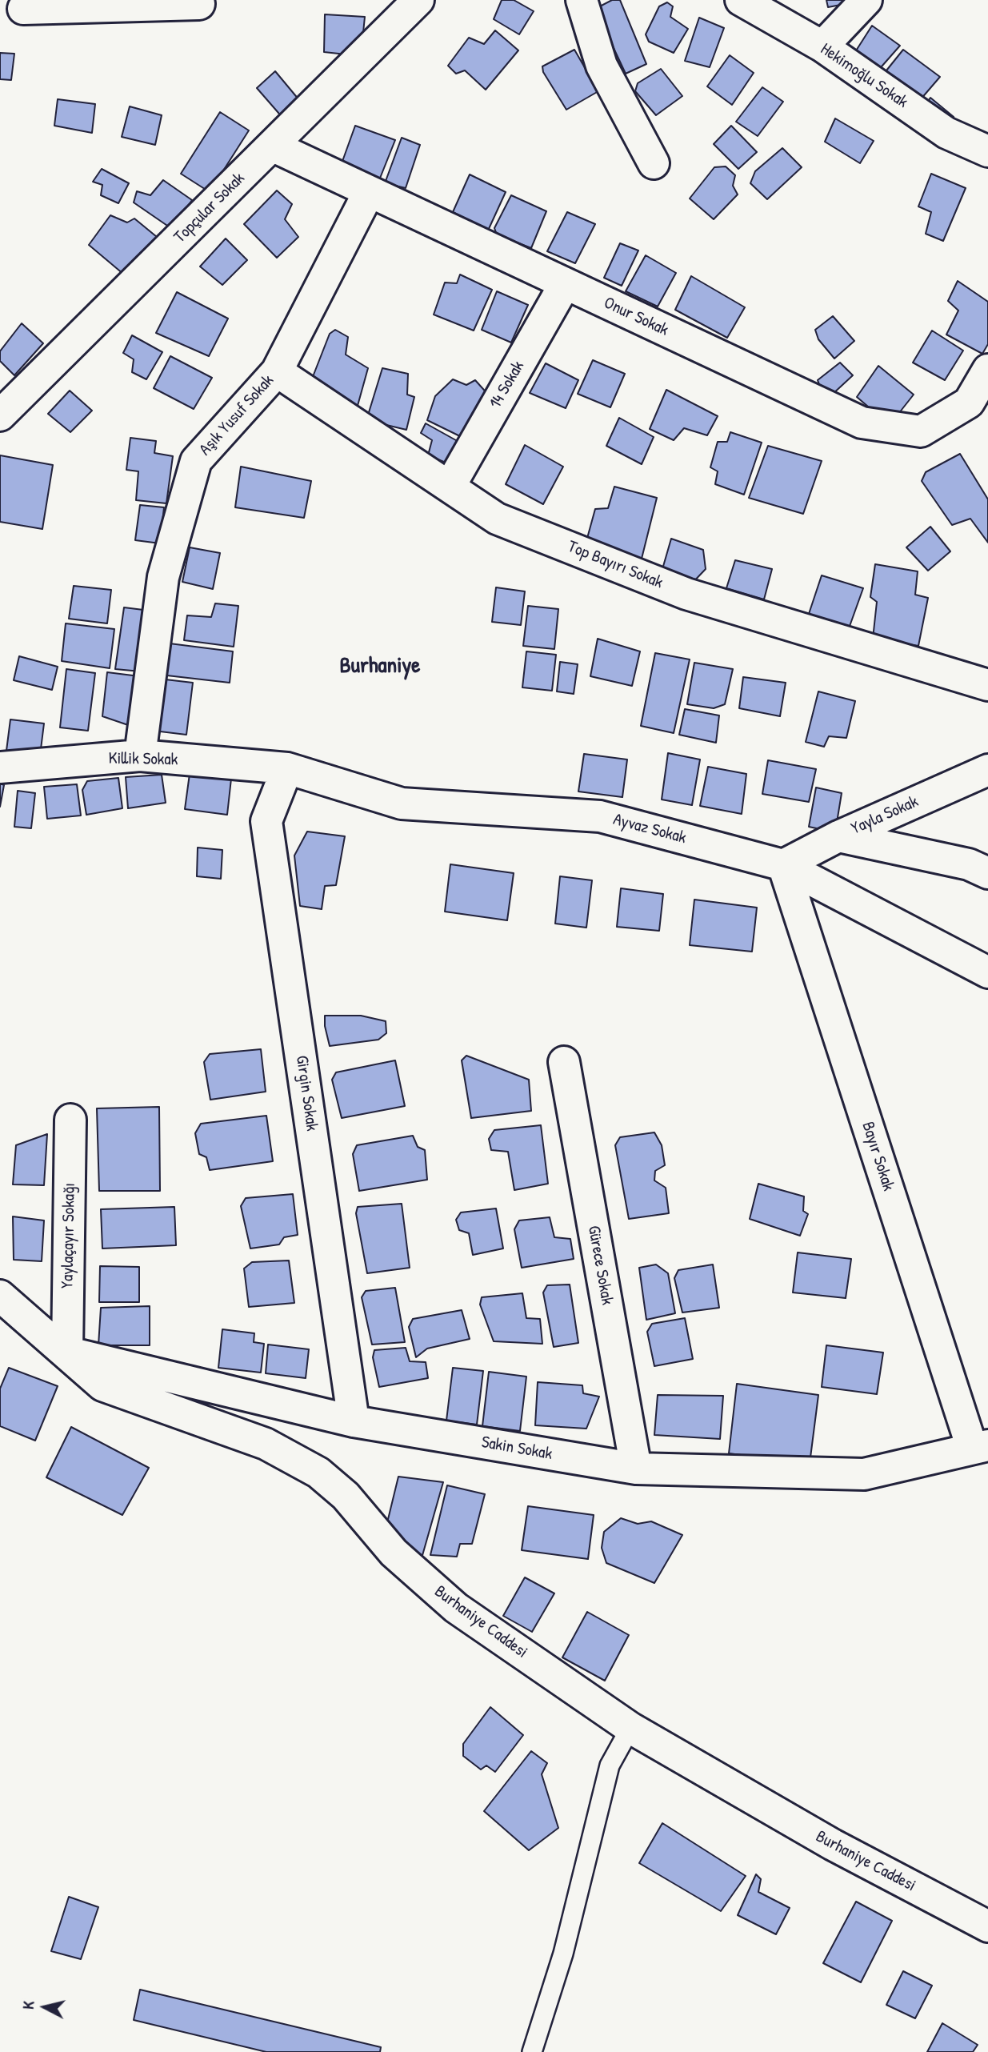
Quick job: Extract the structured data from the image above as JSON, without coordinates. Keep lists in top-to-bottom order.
{
  "streets": {
    "street": [
      "Hekimoğlu Sokak",
      "Topçular Sokak",
      "Onur Sokak",
      "14 Sokak",
      "Aşık Yusuf Sokak",
      "Top Bayırı Sokak",
      "Killik Sokak",
      "Yayla Sokak",
      "Ayvaz Sokak",
      "Girgin Sokak",
      "Bayır Sokak",
      "Yaylaçayır Sokağı",
      "Gürece Sokak",
      "Sakin Sokak",
      "Burhaniye Caddesi"
    ]
  },
  "crossings": [
    ["Topçular Sokak", "Onur Sokak"],
    ["Onur Sokak", "14 Sokak"],
    ["Onur Sokak", "Aşık Yusuf Sokak"],
    ["14 Sokak", "Top Bayırı Sokak"],
    ["Aşık Yusuf Sokak", "Top Bayırı Sokak"],
    ["Aşık Yusuf Sokak", "Killik Sokak"],
    ["Killik Sokak", "Ayvaz Sokak"],
    ["Killik Sokak", "Girgin Sokak"],
    ["Yayla Sokak", "Ayvaz Sokak"],
    ["Yayla Sokak", "Bayır Sokak"],
    ["Ayvaz Sokak", "Girgin Sokak"],
    ["Ayvaz Sokak", "Bayır Sokak"],
    ["Girgin Sokak", "Sakin Sokak"],
    ["Bayır Sokak", "Sakin Sokak"],
    ["Yaylaçayır Sokağı", "Sakin Sokak"],
    ["Yaylaçayır Sokağı", "Burhaniye Caddesi"],
    ["Gürece Sokak", "Sakin Sokak"],
    ["Sakin Sokak", "Burhaniye Caddesi"]
  ],
  "districts": ["Burhaniye"],
  "north": "left"
}
